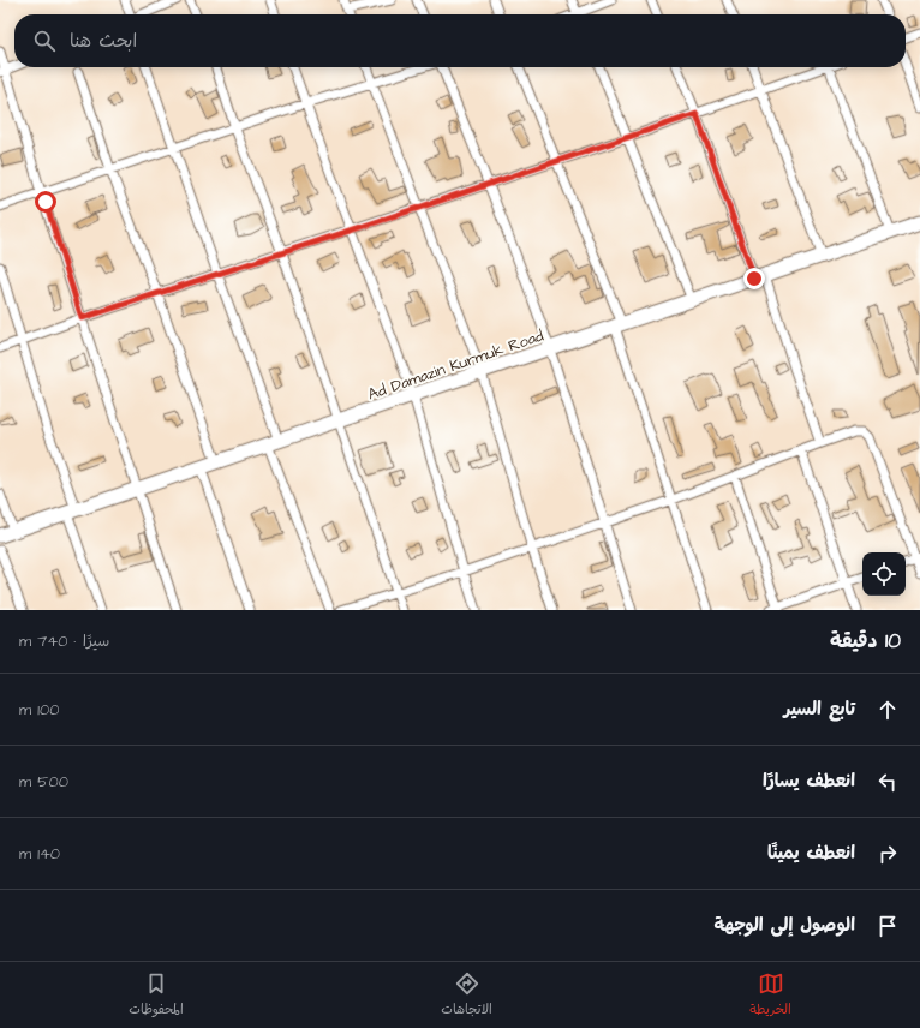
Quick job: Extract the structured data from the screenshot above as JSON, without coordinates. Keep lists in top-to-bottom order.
{
  "streets": {
    "highway": ["Ad Damazin Kurmuk Road"]
  },
  "page": {
    "search": "ابحث هنا",
    "heading": ["10 دقيقة", "سيرًا · 740 m"],
    "list": [
      ["تابع السير", "100 m"],
      ["انعطف يسارًا", "500 m"],
      ["انعطف يمينًا", "140 m"],
      "الوصول إلى الوجهة"
    ],
    "nav": ["الخريطة", "الاتجاهات", "المحفوظات"]
  }
}
